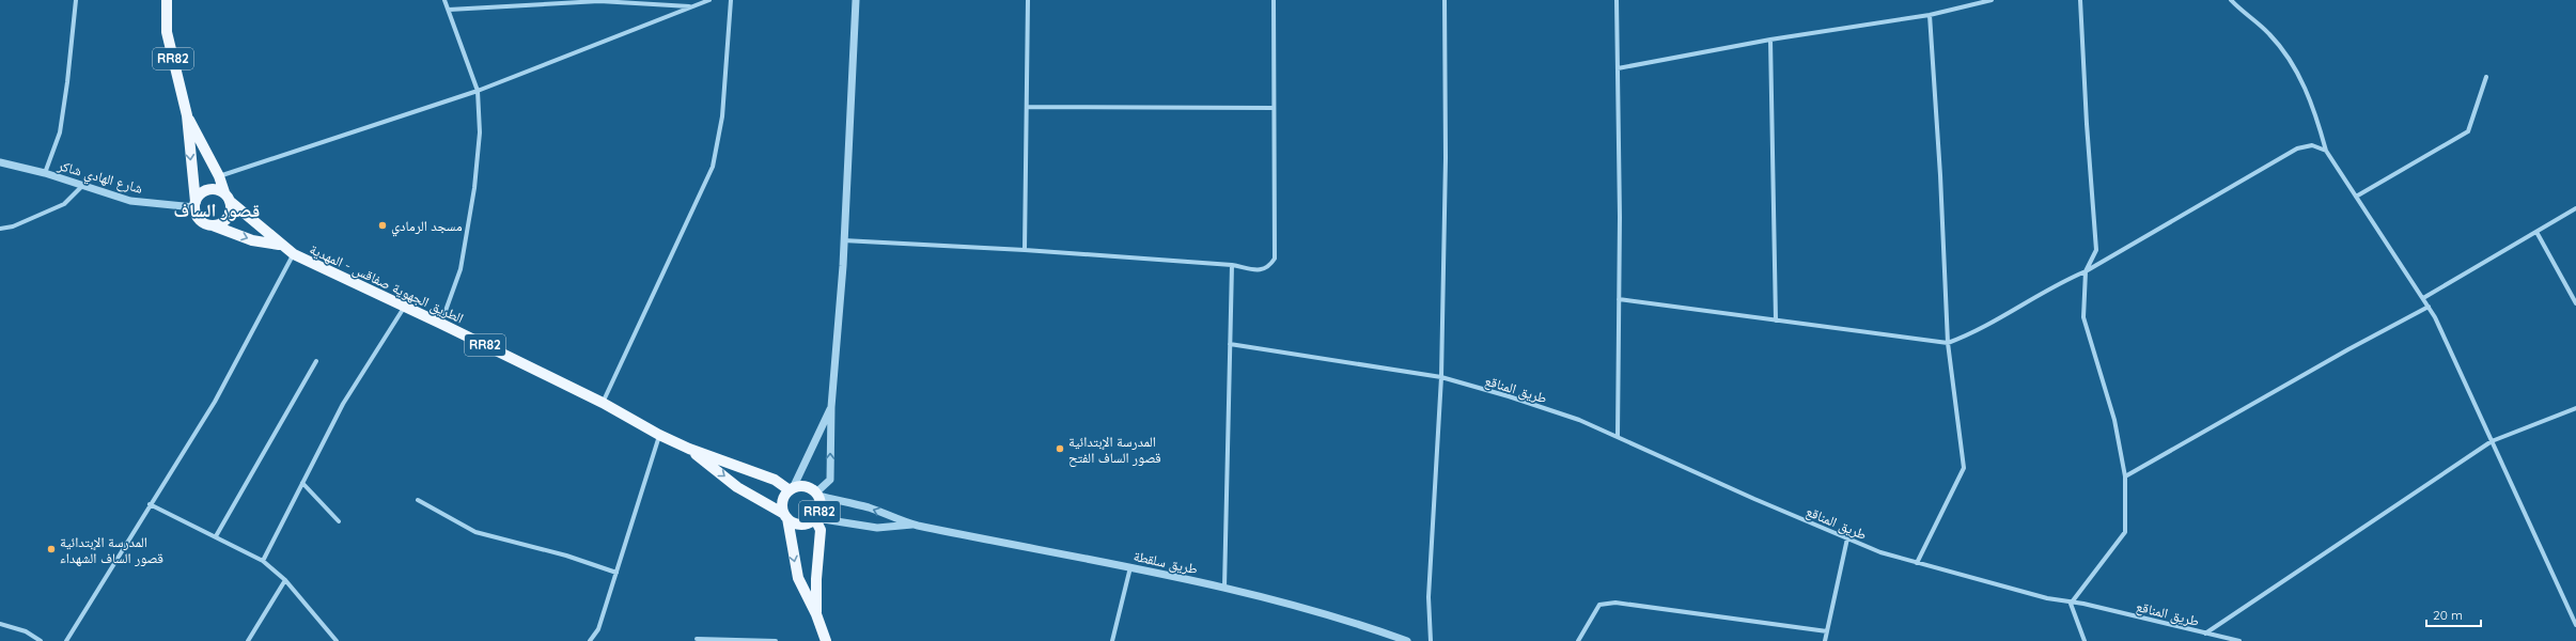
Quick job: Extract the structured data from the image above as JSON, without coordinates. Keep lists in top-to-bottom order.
{
  "streets": {
    "main road": ["RR82", "الطريق الجهوية صفاقس - المهدية"],
    "street": ["شارع الهادي شاكر", "طريق المناقع", "طريق سلقطة"]
  },
  "crossings": [
    ["RR82", "الطريق الجهوية صفاقس - المهدية"],
    ["RR82", "طريق سلقطة"],
    ["شارع الهادي شاكر", "الطريق الجهوية صفاقس - المهدية"],
    ["الطريق الجهوية صفاقس - المهدية", "طريق سلقطة"]
  ],
  "districts": ["قصور الساف"],
  "places": ["مسجد الرمادي", "المدرسة الإبتدائية قصور الساف الفتح", "المدرسة الإبتدائية قصور الساف الشهداء"],
  "scale_bar": "20 m"
}
